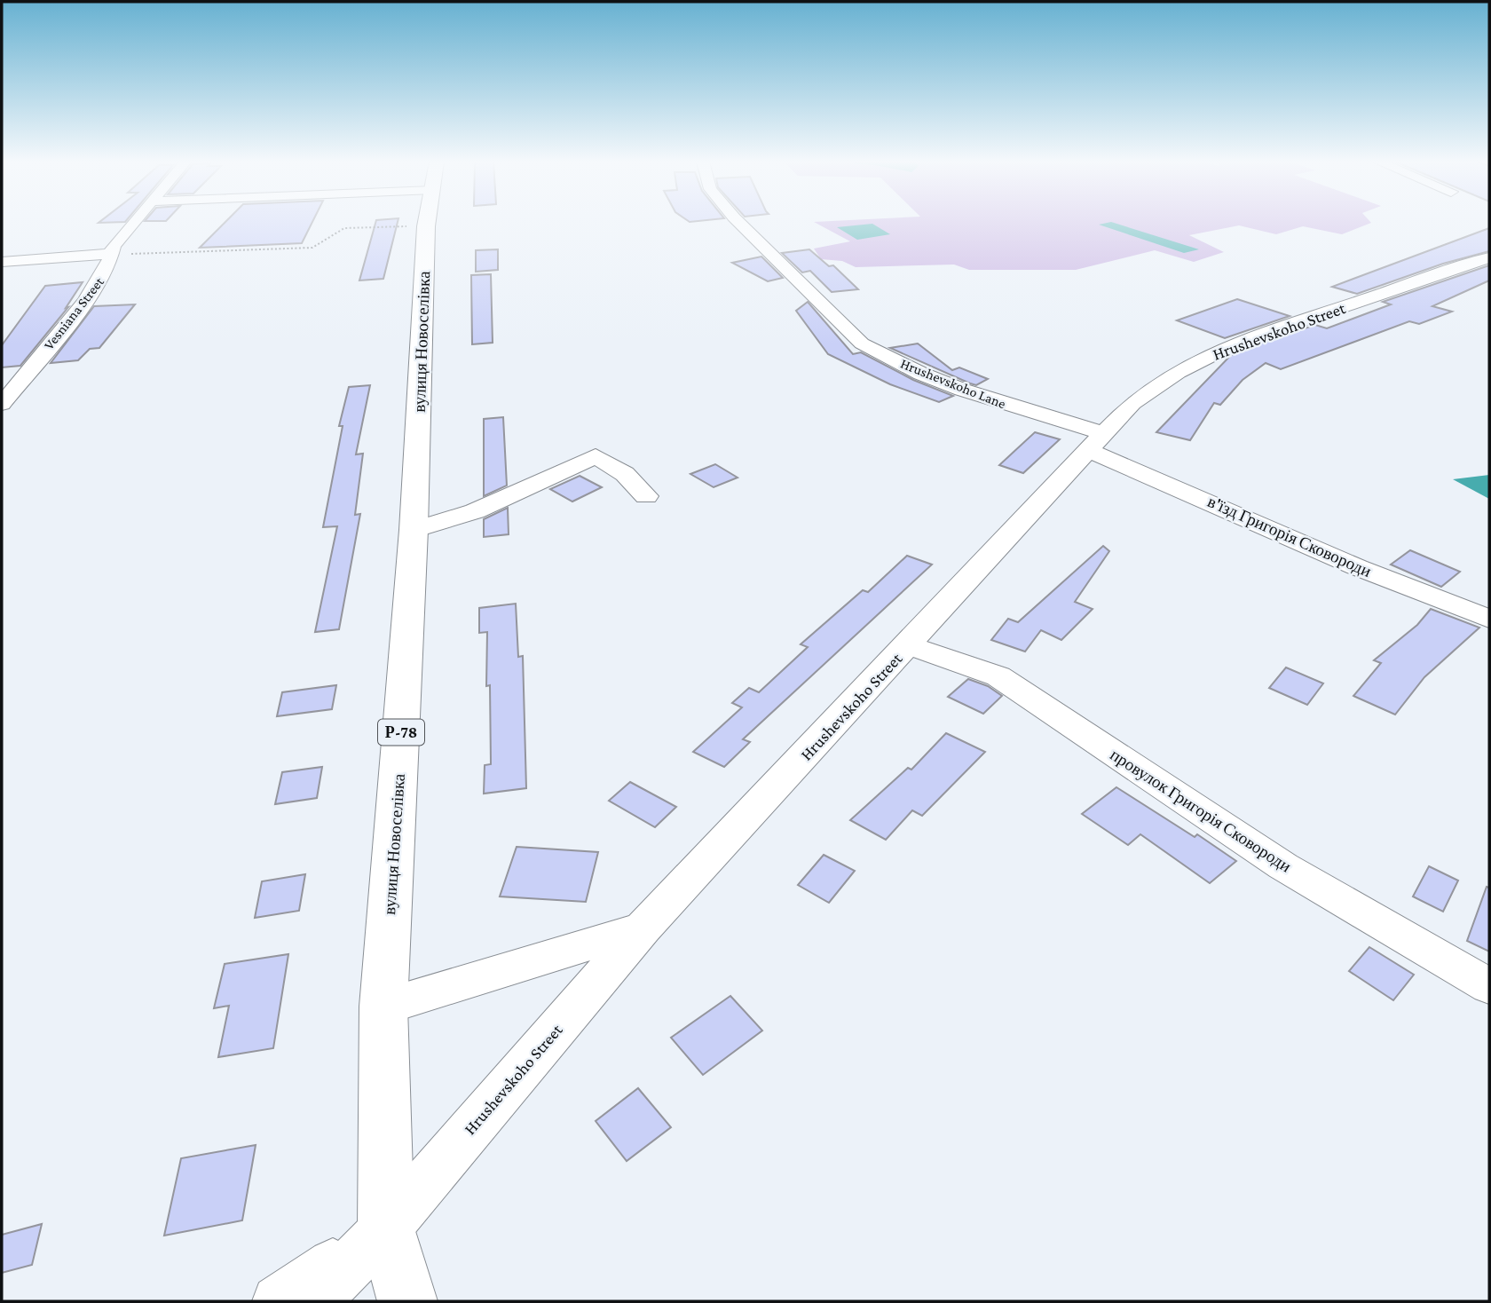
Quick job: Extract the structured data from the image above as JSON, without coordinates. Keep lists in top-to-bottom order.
{
  "streets": {
    "main road": ["вулиця Новоселівка", "Р-78"],
    "street": [
      "Vesniana Street",
      "Hrushevskoho Street",
      "Hrushevskoho Lane",
      "в'їзд Григорія Сковороди",
      "провулок Григорія Сковороди"
    ]
  },
  "crossings": [
    ["Hrushevskoho Street", "вулиця Новоселівка"],
    ["Hrushevskoho Street", "Hrushevskoho Lane"],
    ["Hrushevskoho Street", "в'їзд Григорія Сковороди"],
    ["Hrushevskoho Street", "провулок Григорія Сковороди"],
    ["Hrushevskoho Lane", "в'їзд Григорія Сковороди"]
  ]
}
